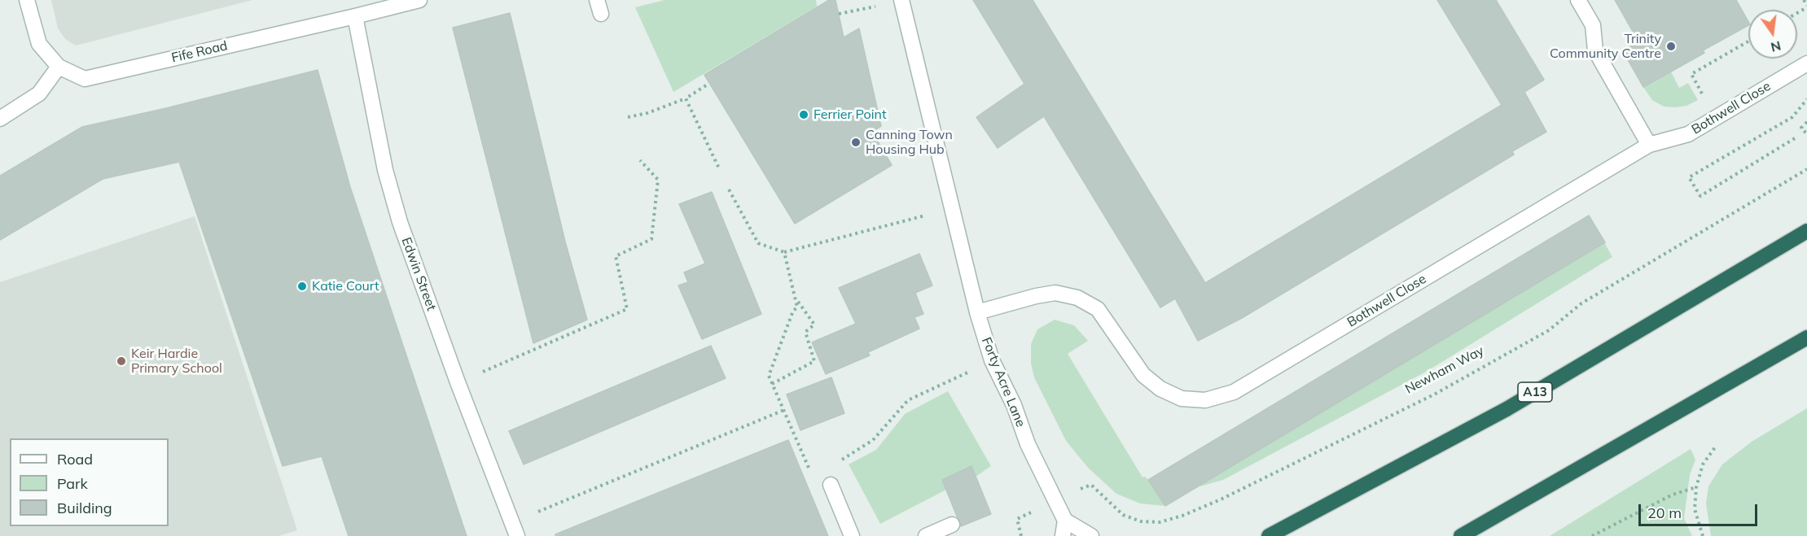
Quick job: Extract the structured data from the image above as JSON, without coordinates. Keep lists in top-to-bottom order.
{
  "streets": {
    "highway": ["A13"],
    "street": [
      "Fife Road",
      "Bothwell Close",
      "Edwin Street",
      "Forty Acre Lane"
    ],
    "path": ["Newham Way"]
  },
  "crossings": [
    ["Fife Road", "Edwin Street"],
    ["Bothwell Close", "Forty Acre Lane"]
  ],
  "places": [
    "Trinity Community Centre",
    "Ferrier Point",
    "Canning Town Housing Hub",
    "Katie Court",
    "Keir Hardie Primary School"
  ],
  "legend": ["Road", "Park", "Building"],
  "scale_bar": "20 m",
  "north": "bottom"
}
